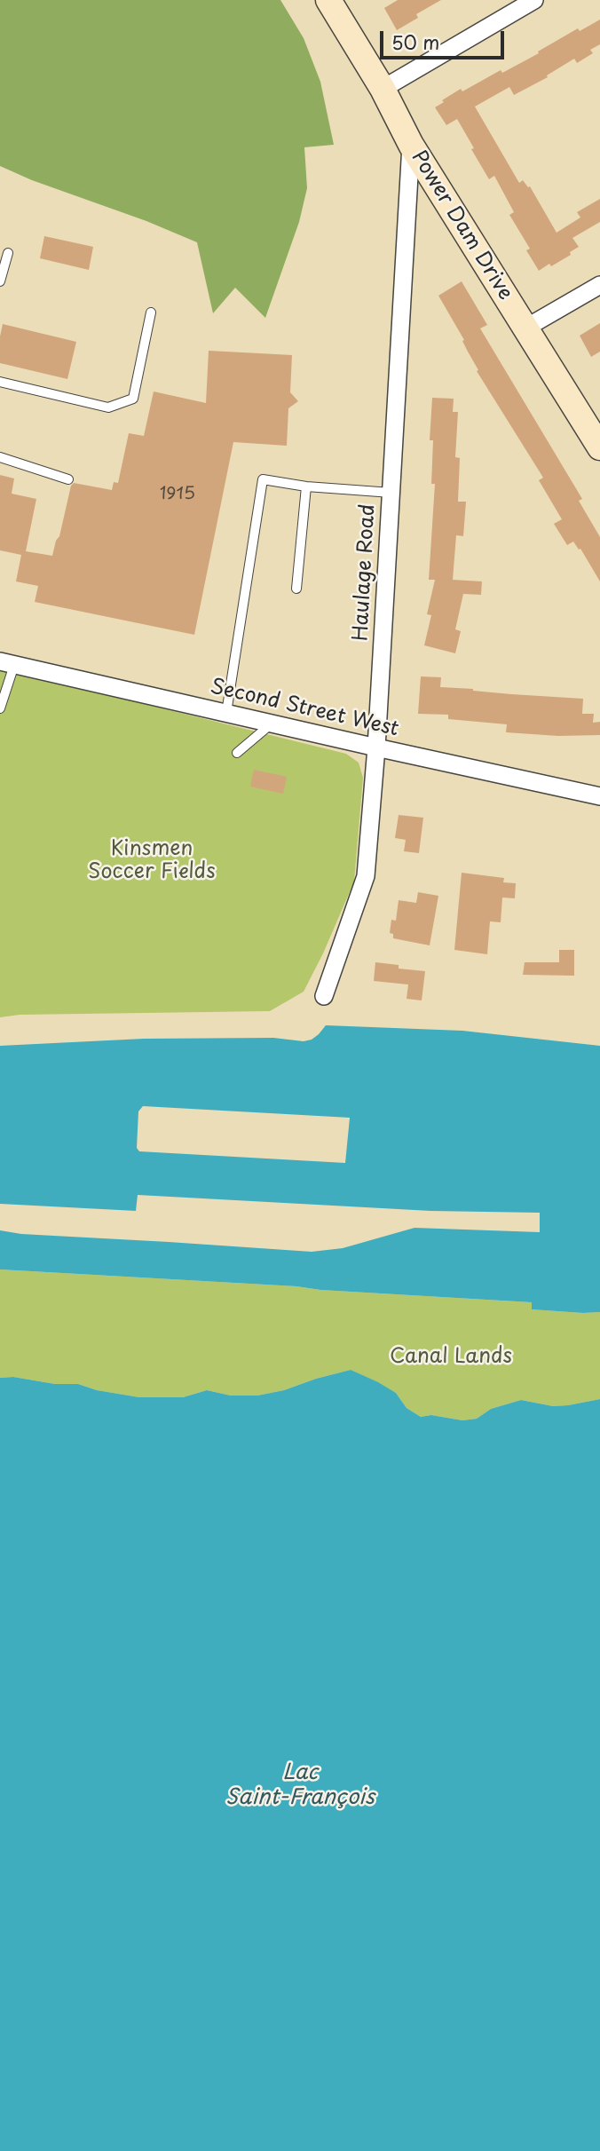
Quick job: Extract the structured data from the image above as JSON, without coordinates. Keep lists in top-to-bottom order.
{
  "streets": {
    "main road": ["Power Dam Drive"],
    "street": ["Haulage Road", "Second Street West"]
  },
  "crossings": [
    ["Power Dam Drive", "Haulage Road"],
    ["Haulage Road", "Second Street West"]
  ],
  "water": ["Lac Saint-François"],
  "parks": ["Kinsmen Soccer Fields", "Canal Lands"],
  "house_numbers": ["1915"],
  "scale_bar": "50 m"
}
